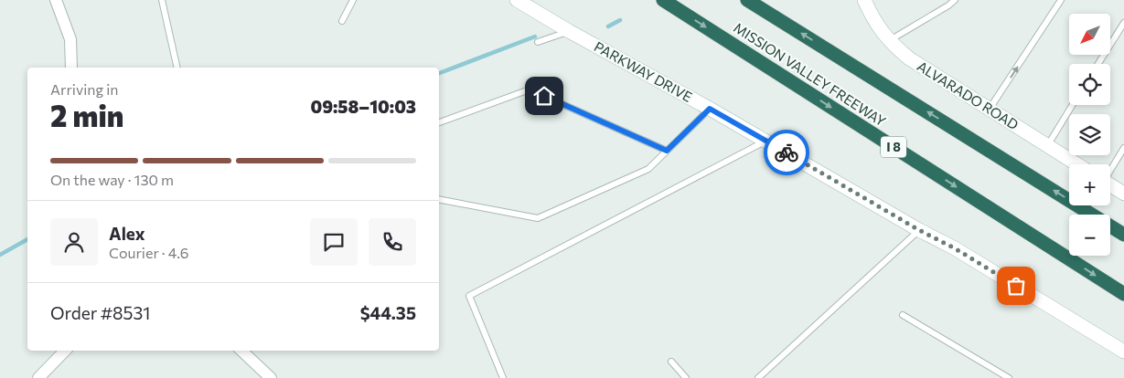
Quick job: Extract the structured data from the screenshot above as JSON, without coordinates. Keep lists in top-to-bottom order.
{
  "streets": {
    "highway": ["MISSION VALLEY FREEWAY", "I 8"],
    "street": ["PARKWAY DRIVE", "ALVARADO ROAD"]
  },
  "north": "bottom left",
  "page": {
    "map_buttons": ["+", "−"],
    "heading": ["2 min", "Arriving in", "09:58–10:03"],
    "panel": [
      "Alex",
      "Courier · 4.6",
      "Order #8531",
      "$44.35"
    ],
    "bar": "On the way · 130 m"
  }
}
